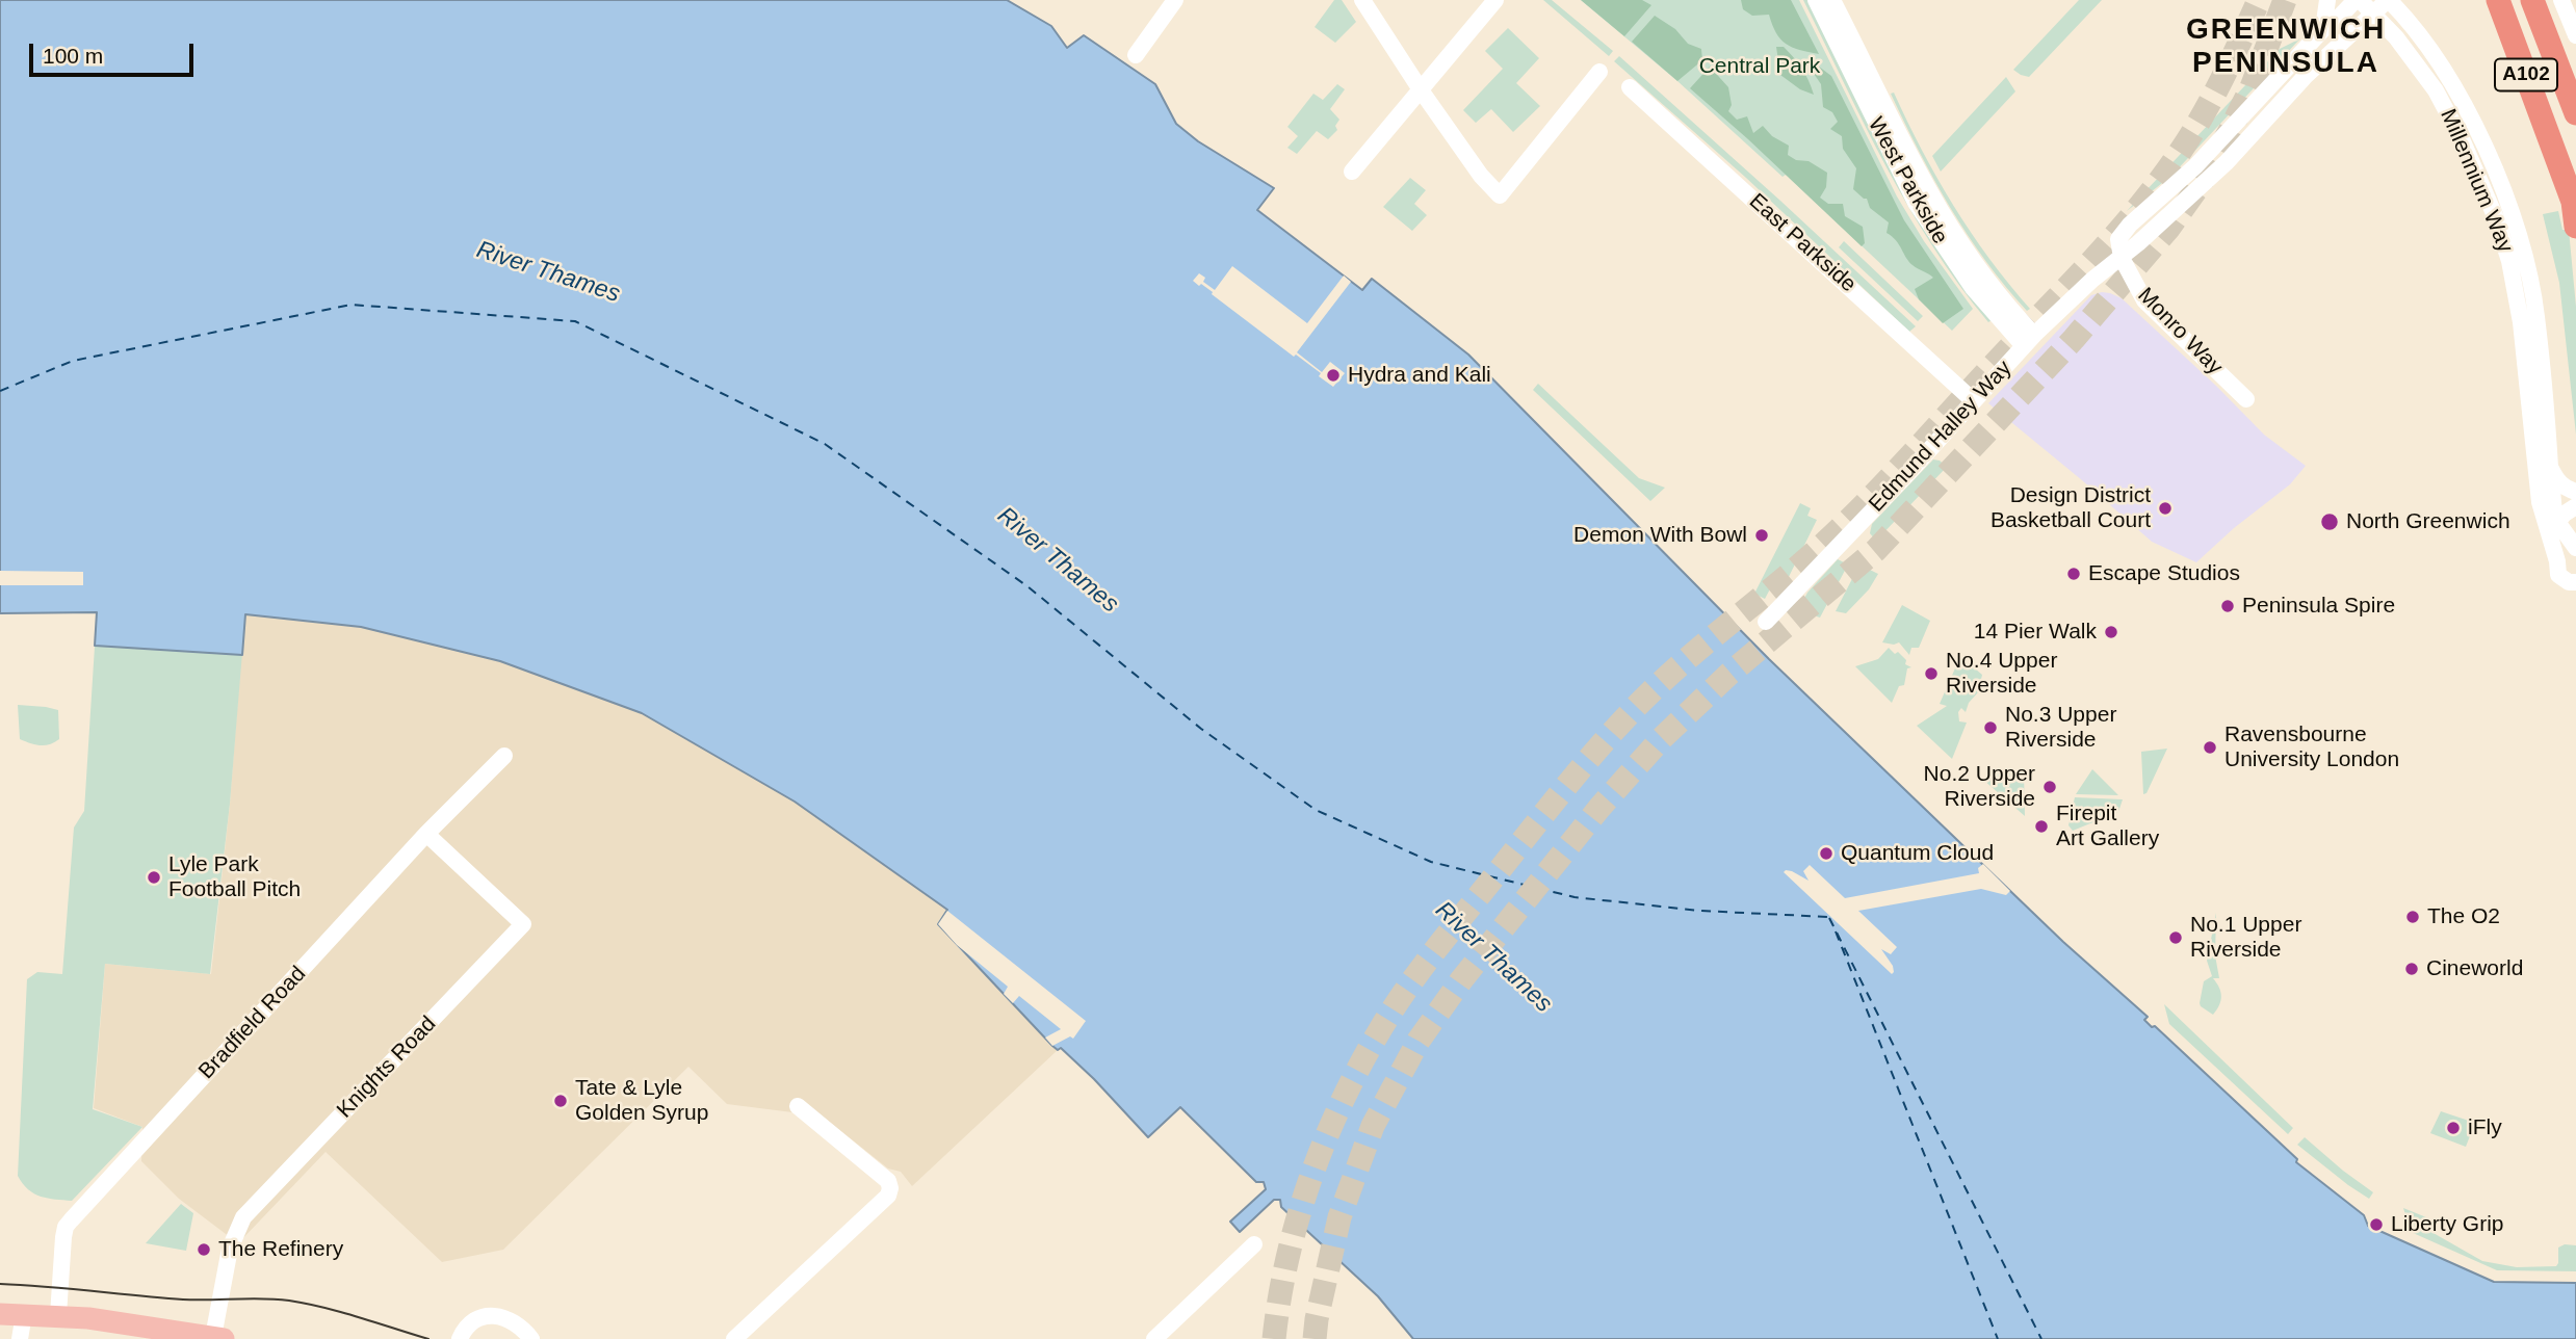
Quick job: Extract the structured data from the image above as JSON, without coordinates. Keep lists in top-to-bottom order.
{
  "streets": {
    "highway": ["A102"],
    "street": [
      "West Parkside",
      "Millennium Way",
      "East Parkside",
      "Monro Way",
      "Edmund Halley Way",
      "Bradfield Road",
      "Knights Road"
    ]
  },
  "crossings": [
    ["West Parkside", "Edmund Halley Way"],
    ["Millennium Way", "Edmund Halley Way"],
    ["East Parkside", "Edmund Halley Way"],
    ["Monro Way", "Edmund Halley Way"],
    ["Bradfield Road", "Knights Road"]
  ],
  "districts": ["GREENWICH PENINSULA"],
  "water": ["River Thames"],
  "parks": ["Central Park"],
  "places": [
    "Hydra and Kali",
    "Design District Basketball Court",
    "North Greenwich",
    "Demon With Bowl",
    "Escape Studios",
    "Peninsula Spire",
    "14 Pier Walk",
    "No.4 Upper Riverside",
    "No.3 Upper Riverside",
    "Ravensbourne University London",
    "No.2 Upper Riverside",
    "Firepit Art Gallery",
    "Quantum Cloud",
    "Lyle Park Football Pitch",
    "The O2",
    "No.1 Upper Riverside",
    "Cineworld",
    "Tate & Lyle Golden Syrup",
    "iFly",
    "Liberty Grip",
    "The Refinery"
  ],
  "scale_bar": "100 m"
}
